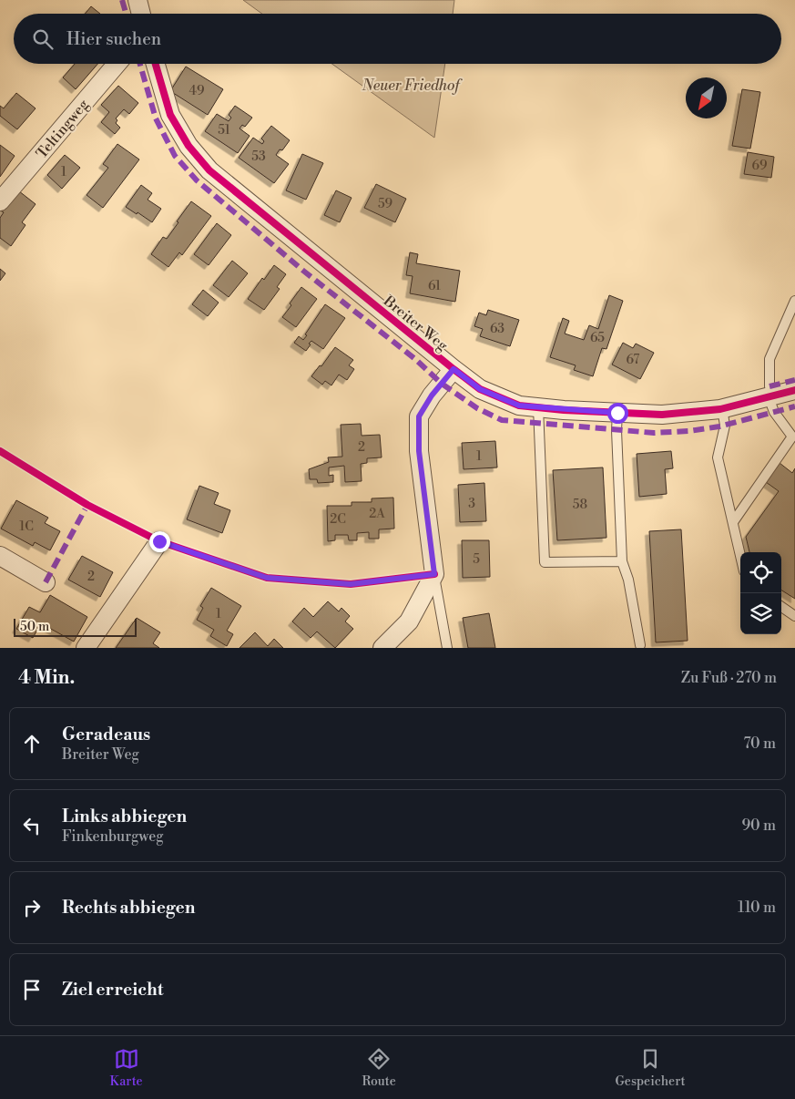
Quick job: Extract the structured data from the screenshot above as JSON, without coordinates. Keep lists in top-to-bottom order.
{
  "streets": {
    "street": ["Teltingweg", "Breiter Weg"]
  },
  "parks": ["Neuer Friedhof"],
  "house_numbers": [
    "49",
    "51",
    "53",
    "69",
    "1",
    "59",
    "61",
    "63",
    "65",
    "67",
    "2",
    "1",
    "3",
    "58",
    "2A",
    "2C",
    "1C",
    "5",
    "2",
    "1"
  ],
  "scale_bar": "50 m",
  "north": "bottom left",
  "page": {
    "search": "Hier suchen",
    "scale": "50 m",
    "heading": ["4 Min.", "Zu Fuß · 270 m"],
    "list": [
      ["Geradeaus", "Breiter Weg", "70 m"],
      ["Links abbiegen", "Finkenburgweg", "90 m"],
      ["Rechts abbiegen", "110 m"],
      "Ziel erreicht"
    ],
    "nav": ["Karte", "Route", "Gespeichert"]
  }
}
